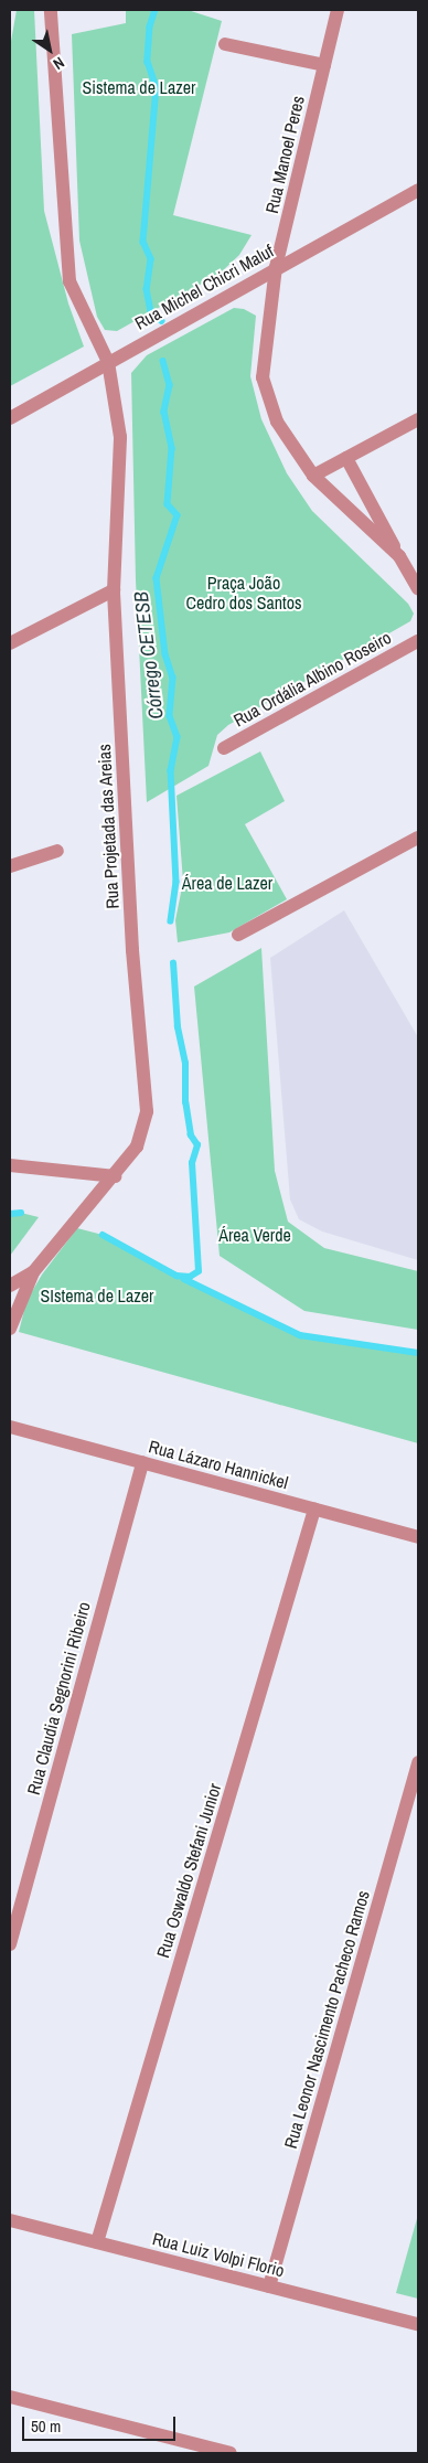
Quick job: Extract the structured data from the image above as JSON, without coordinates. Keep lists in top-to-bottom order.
{
  "streets": {
    "street": [
      "Rua Manoel Peres",
      "Rua Michel Chicri Maluf",
      "Rua Ordália Albino Roseiro",
      "Rua Projetada das Areias",
      "Rua Lázaro Hannickel",
      "Rua Claudia Segnorini Ribeiro",
      "Rua Oswaldo Stefani Junior",
      "Rua Leonor Nascimento Pacheco Ramos",
      "Rua Luiz Volpi Florio"
    ]
  },
  "crossings": [
    ["Rua Manoel Peres", "Rua Michel Chicri Maluf"],
    ["Rua Michel Chicri Maluf", "Rua Projetada das Areias"],
    ["Rua Lázaro Hannickel", "Rua Claudia Segnorini Ribeiro"],
    ["Rua Lázaro Hannickel", "Rua Oswaldo Stefani Junior"],
    ["Rua Oswaldo Stefani Junior", "Rua Luiz Volpi Florio"],
    ["Rua Leonor Nascimento Pacheco Ramos", "Rua Luiz Volpi Florio"]
  ],
  "water": ["Córrego CETESB"],
  "parks": [
    "Sistema de Lazer",
    "Praça João Cedro dos Santos",
    "Área de Lazer",
    "Área Verde",
    "SIstema de Lazer"
  ],
  "scale_bar": "50 m",
  "north": "bottom right"
}
